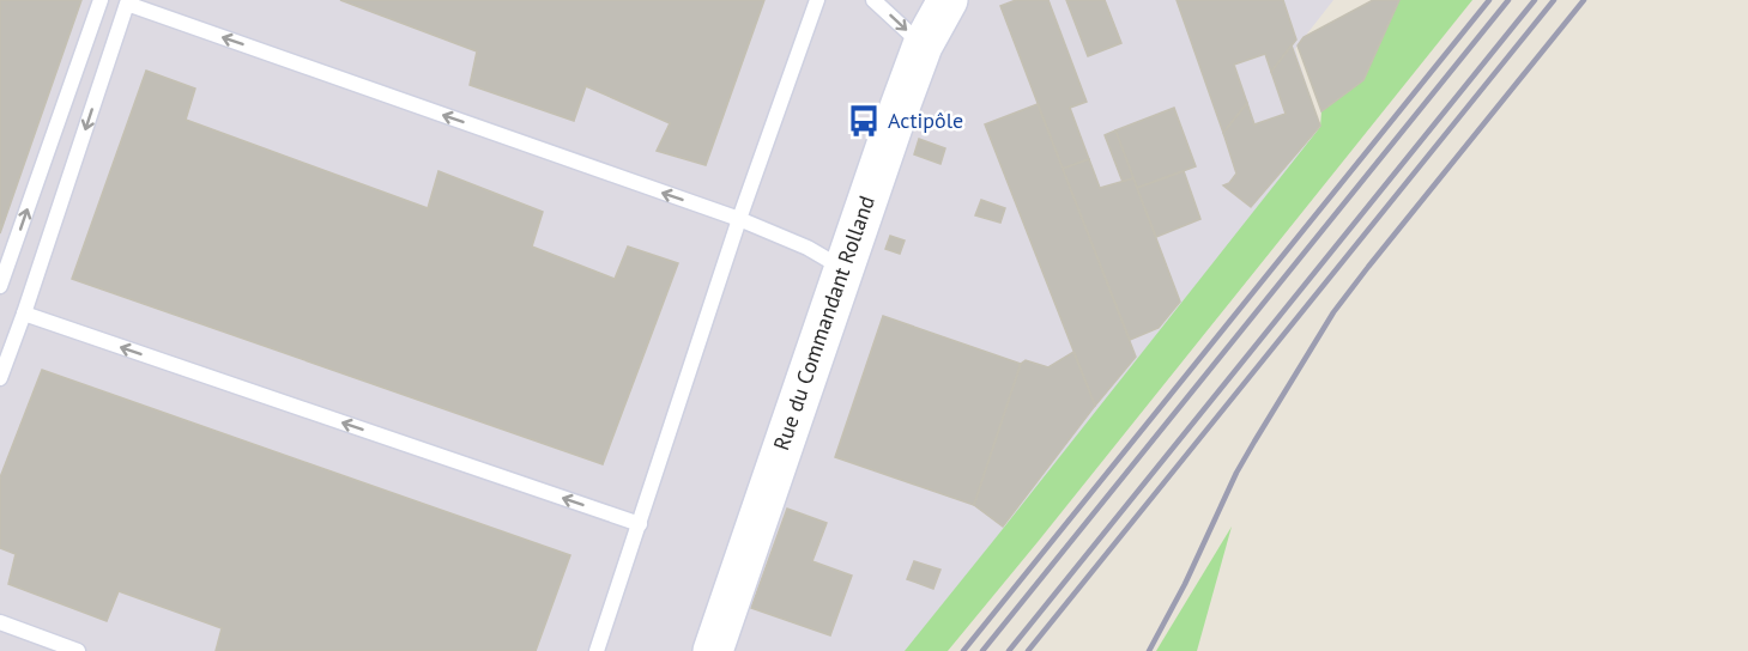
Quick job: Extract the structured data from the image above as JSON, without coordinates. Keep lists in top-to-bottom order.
{
  "streets": {
    "street": ["Rue du Commandant Rolland"]
  },
  "places": {
    "bus stop": ["Actipôle"]
  }
}
